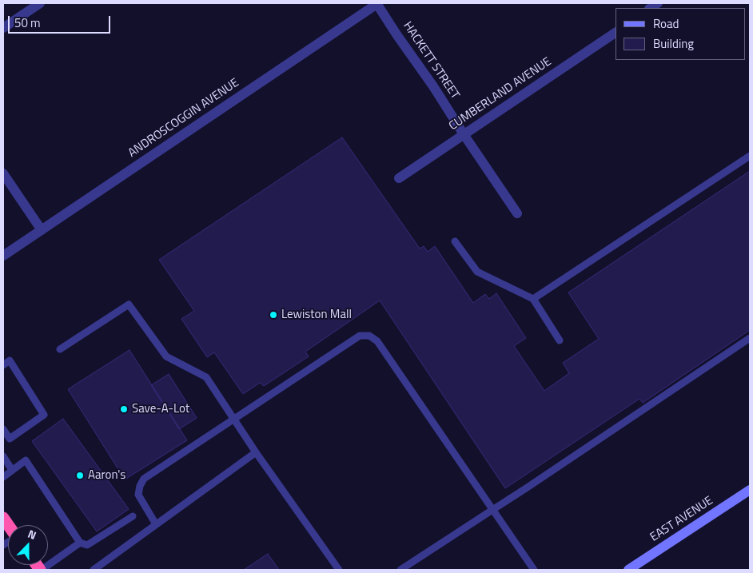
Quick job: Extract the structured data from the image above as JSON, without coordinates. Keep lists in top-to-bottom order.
{
  "streets": {
    "main road": ["EAST AVENUE"],
    "street": ["HACKETT STREET", "CUMBERLAND AVENUE", "ANDROSCOGGIN AVENUE"]
  },
  "crossings": [
    ["HACKETT STREET", "CUMBERLAND AVENUE"],
    ["HACKETT STREET", "ANDROSCOGGIN AVENUE"]
  ],
  "places": ["Lewiston Mall", "Save-A-Lot", "Aaron's"],
  "legend": ["Road", "Building"],
  "scale_bar": "50 m",
  "north": "top"
}
